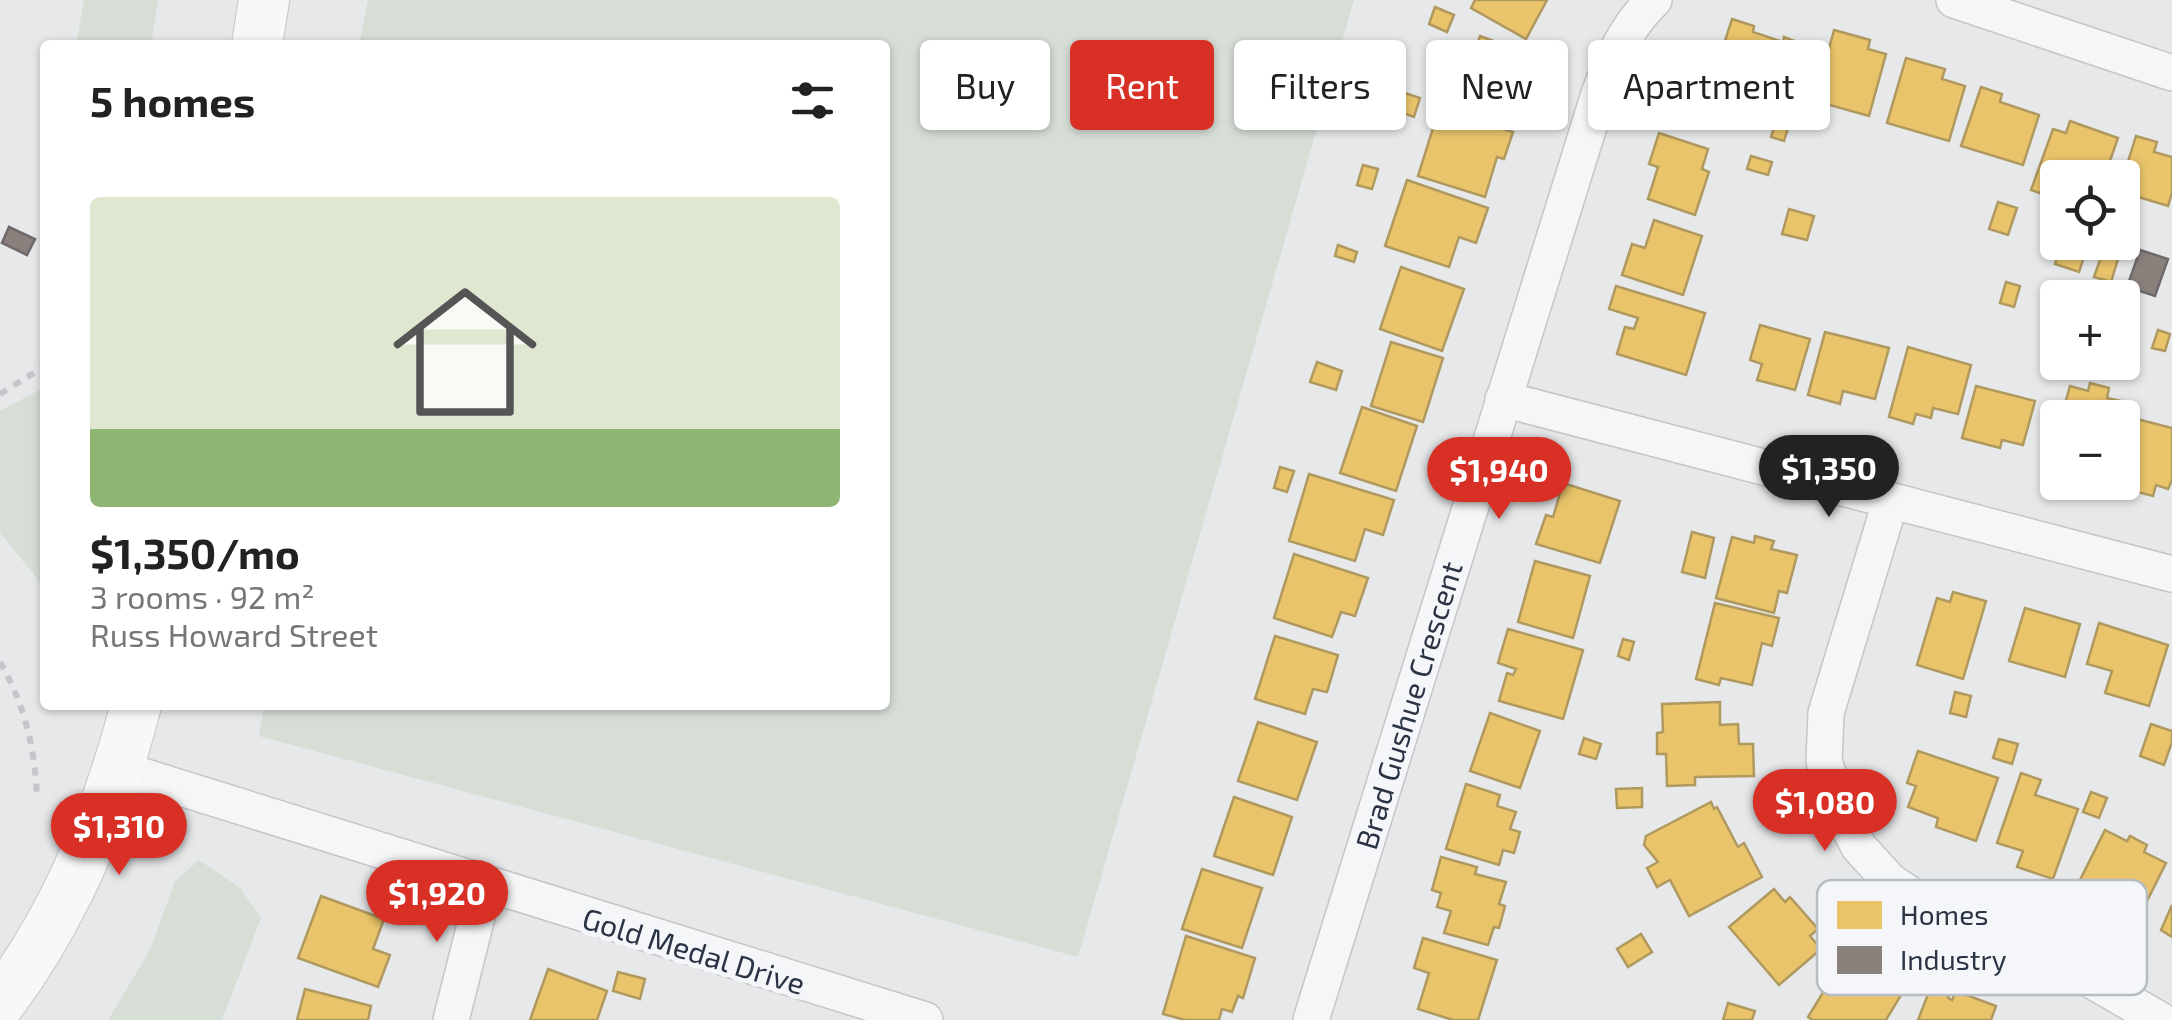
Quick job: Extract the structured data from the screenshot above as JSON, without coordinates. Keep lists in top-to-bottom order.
{
  "streets": {
    "street": ["Brad Gushue Crescent", "Gold Medal Drive"]
  },
  "legend": ["Homes", "Industry"],
  "page": {
    "chip": [
      "Buy",
      "Rent",
      "Filters",
      "New",
      "Apartment"
    ],
    "heading": "5 homes",
    "map_buttons": ["+", "−"],
    "list": [
      {
        "name": "$1,350/mo",
        "note": "3 rooms · 92 m² · Russ Howard Street"
      }
    ],
    "price": [
      "$1,350",
      "$1,940",
      "$1,080",
      "$1,310",
      "$1,920"
    ]
  }
}
